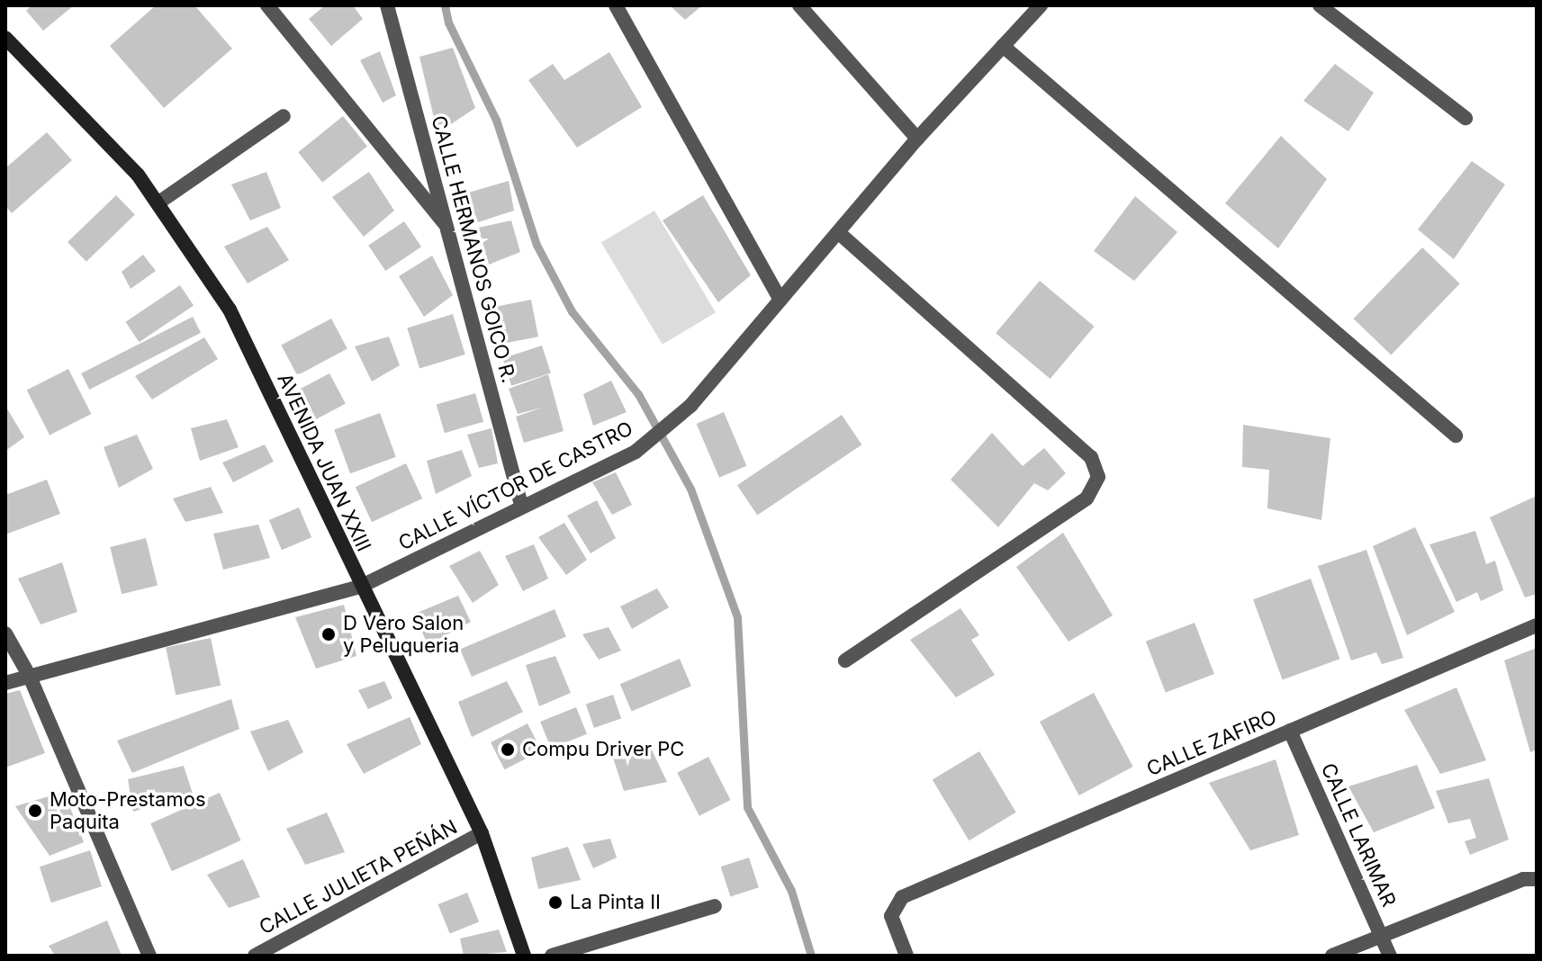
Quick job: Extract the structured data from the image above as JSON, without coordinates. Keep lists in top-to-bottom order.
{
  "streets": {
    "main road": ["AVENIDA JUAN XXIII"],
    "street": [
      "CALLE HERMANOS GOICO R.",
      "CALLE VÍCTOR DE CASTRO",
      "CALLE ZAFIRO",
      "CALLE LARIMAR",
      "CALLE JULIETA PEÑÁN"
    ]
  },
  "crossings": [
    ["CALLE HERMANOS GOICO R.", "CALLE VÍCTOR DE CASTRO"],
    ["AVENIDA JUAN XXIII", "CALLE VÍCTOR DE CASTRO"],
    ["AVENIDA JUAN XXIII", "CALLE JULIETA PEÑÁN"],
    ["CALLE ZAFIRO", "CALLE LARIMAR"]
  ],
  "places": [
    "D Vero Salon y Peluqueria",
    "Compu Driver PC",
    "Moto-Prestamos Paquita",
    "La Pinta II"
  ]
}
